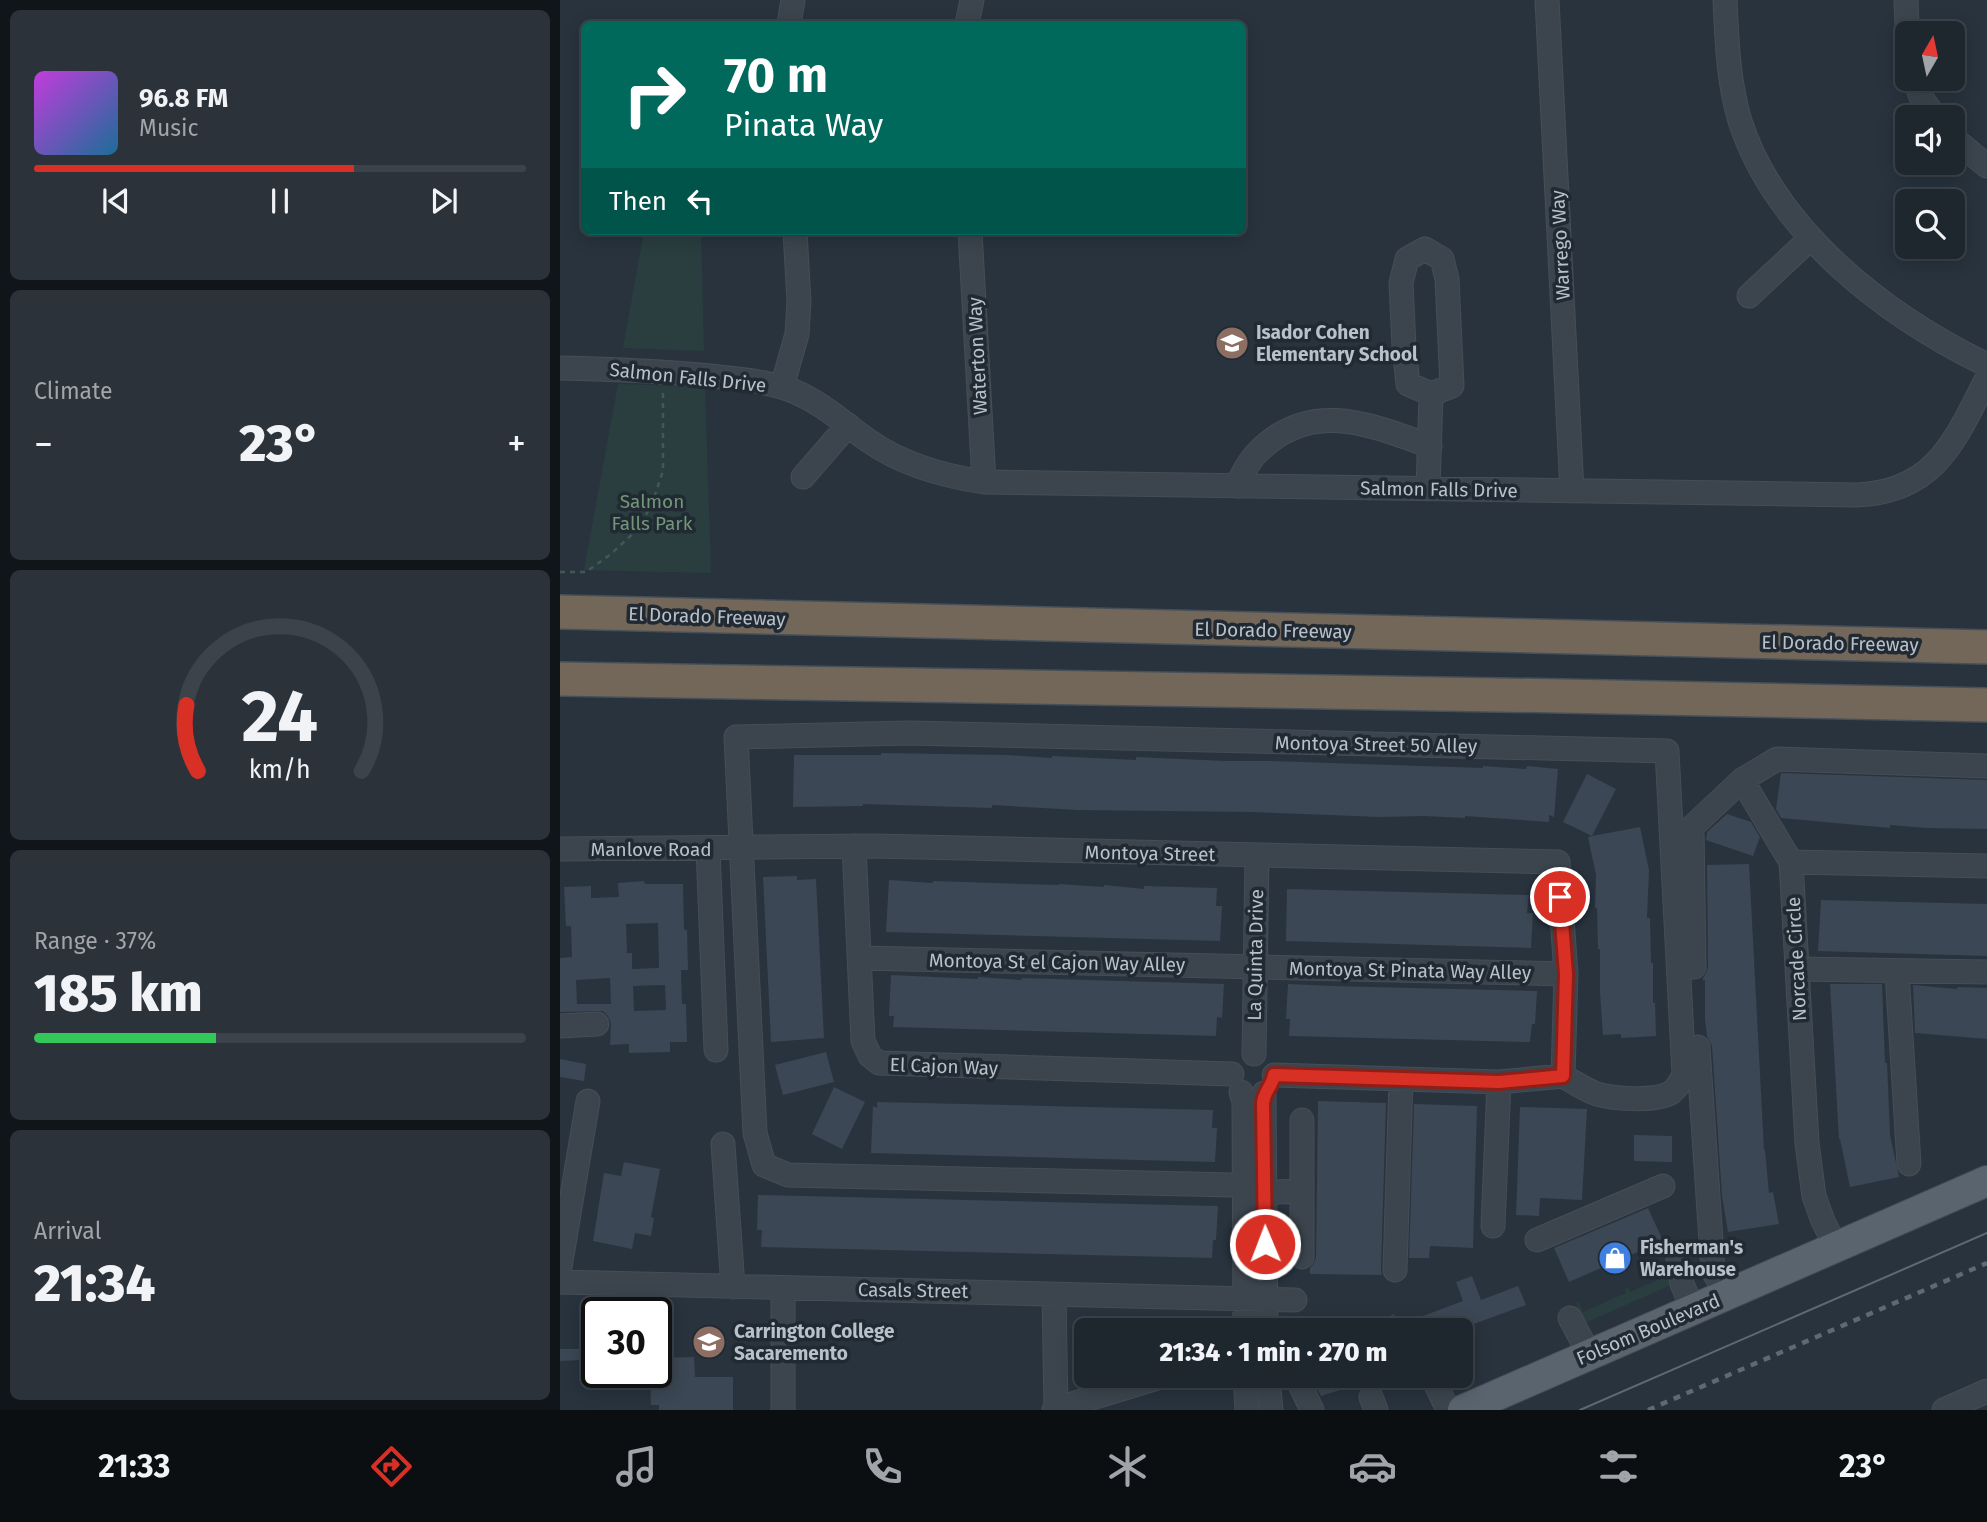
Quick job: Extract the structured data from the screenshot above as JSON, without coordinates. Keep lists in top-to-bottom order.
{
  "streets": {
    "highway": ["El Dorado Freeway"],
    "main road": ["Folsom Boulevard"],
    "street": [
      "Warrego Way",
      "Waterton Way",
      "Salmon Falls Drive",
      "Montoya Street 50 Alley",
      "Manlove Road",
      "Montoya Street",
      "La Quinta Drive",
      "Norcade Circle",
      "Montoya St el Cajon Way Alley",
      "Montoya St Pinata Way Alley",
      "El Cajon Way",
      "Casals Street"
    ]
  },
  "crossings": [
    ["Warrego Way", "Salmon Falls Drive"],
    ["Waterton Way", "Salmon Falls Drive"],
    ["Montoya Street 50 Alley", "Manlove Road"],
    ["Montoya Street 50 Alley", "Montoya Street"],
    ["Manlove Road", "Montoya Street"],
    ["Montoya Street", "La Quinta Drive"],
    ["Montoya Street", "Montoya St Pinata Way Alley"],
    ["Montoya Street", "El Cajon Way"],
    ["La Quinta Drive", "Montoya St el Cajon Way Alley"],
    ["La Quinta Drive", "Montoya St Pinata Way Alley"],
    ["La Quinta Drive", "El Cajon Way"],
    ["Norcade Circle", "Folsom Boulevard"],
    ["Montoya St el Cajon Way Alley", "Montoya St Pinata Way Alley"],
    ["Montoya St el Cajon Way Alley", "El Cajon Way"]
  ],
  "parks": ["Salmon Falls Park"],
  "places": {
    "school or university": ["Isador Cohen Elementary School", "Carrington College Sacaremento"],
    "shop": ["Fisherman's Warehouse"]
  },
  "north": "top",
  "page": {
    "turn": ["70 m", "Pinata Way"],
    "song": ["96.8 FM", "Music"],
    "then": "Then",
    "tile": [
      "Climate",
      ["Range · 37%", "185 km"],
      ["Arrival", "21:34"]
    ],
    "heat": ["−", "23°", "+"],
    "limit": "30",
    "trip": "21:34 · 1 min · 270 m",
    "tabs": ["21:33", "23°"],
    "gauge": ["24", "km/h"]
  }
}
